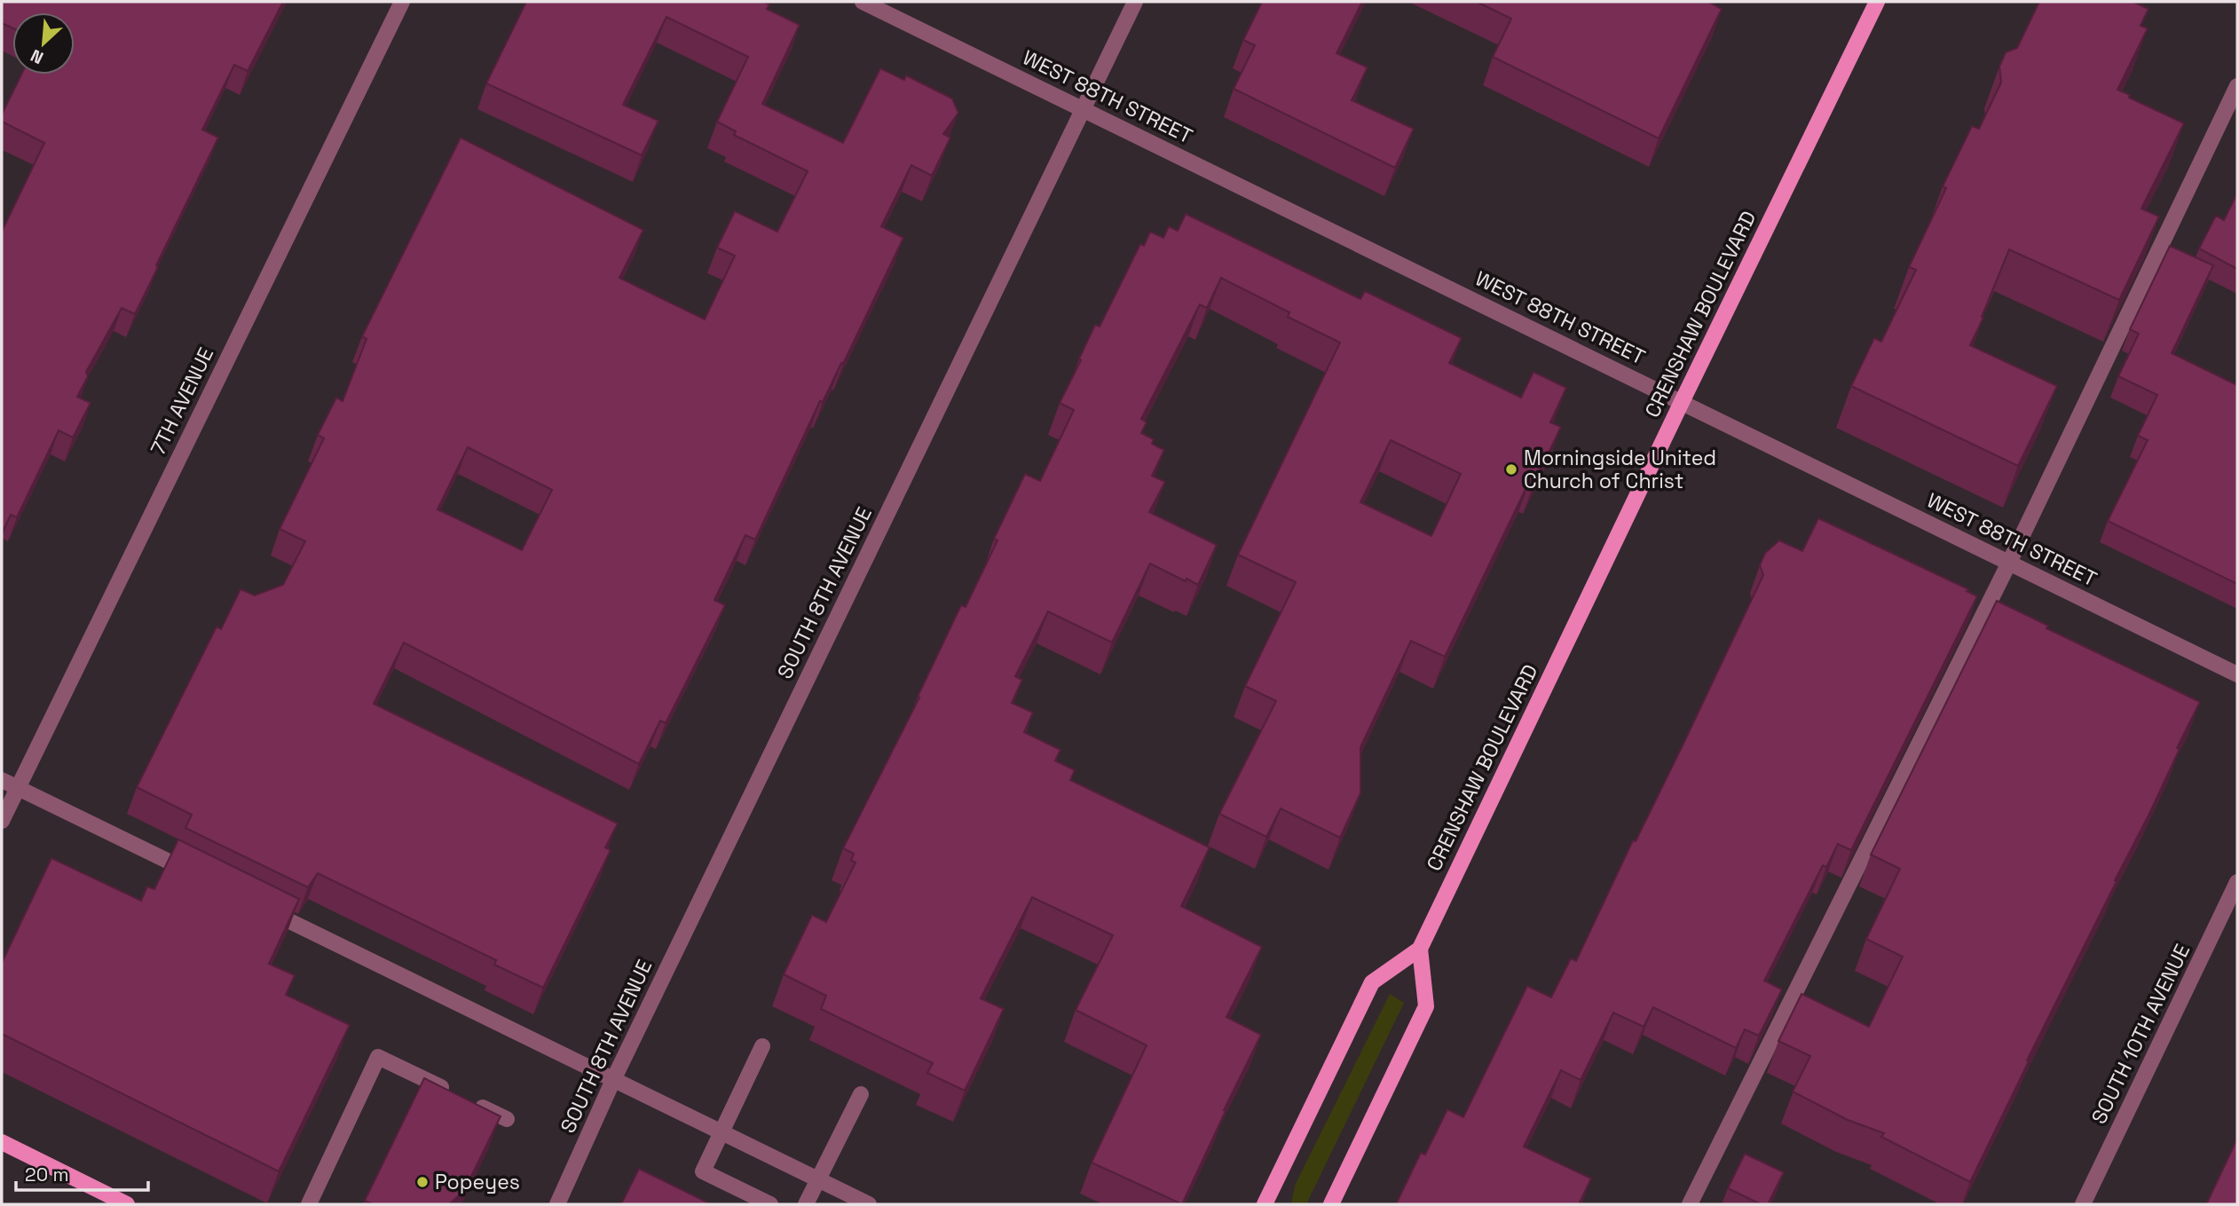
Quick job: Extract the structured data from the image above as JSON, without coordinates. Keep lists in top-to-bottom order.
{
  "streets": {
    "main road": ["CRENSHAW BOULEVARD"],
    "street": [
      "WEST 88TH STREET",
      "7TH AVENUE",
      "SOUTH 8TH AVENUE",
      "SOUTH 10TH AVENUE"
    ]
  },
  "crossings": [
    ["WEST 88TH STREET", "CRENSHAW BOULEVARD"],
    ["WEST 88TH STREET", "SOUTH 8TH AVENUE"]
  ],
  "places": ["Morningside United Church of Christ", "Popeyes"],
  "scale_bar": "20 m",
  "north": "bottom left"
}
